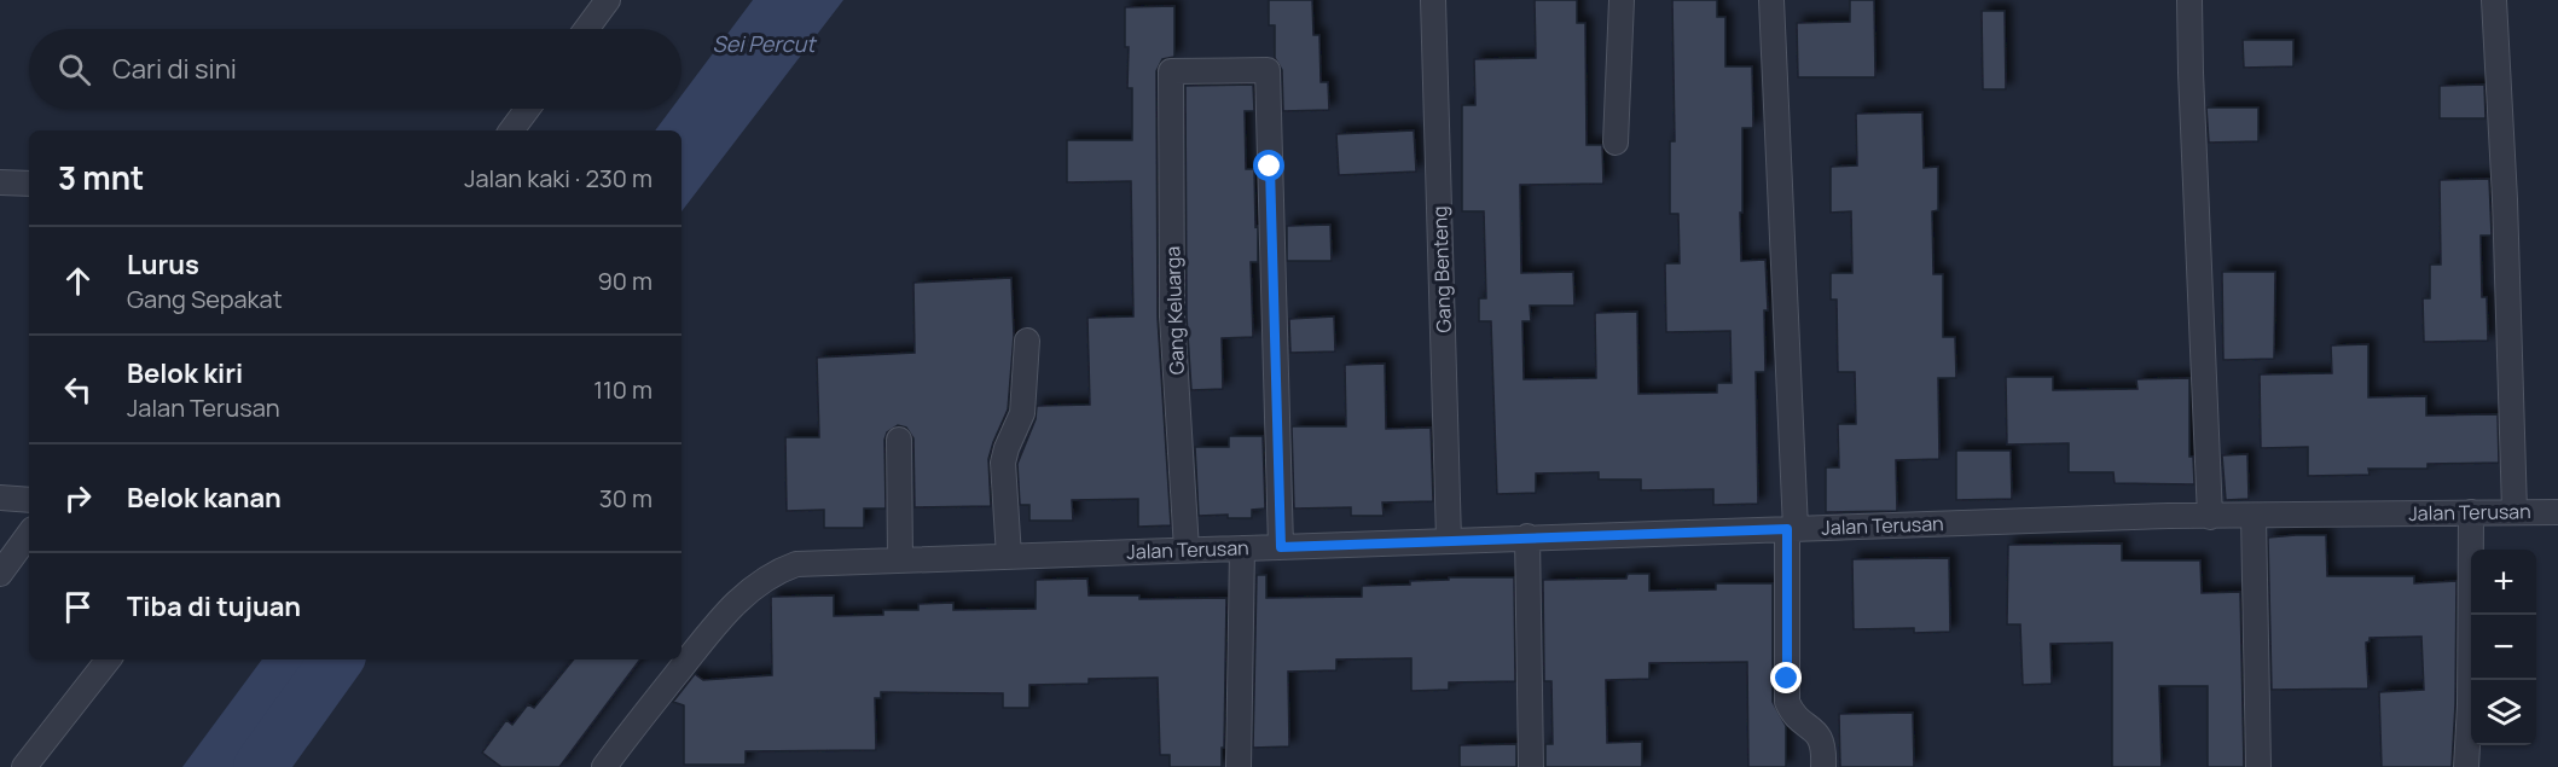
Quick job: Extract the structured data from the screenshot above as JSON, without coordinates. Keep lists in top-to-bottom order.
{
  "streets": {
    "street": ["Gang Benteng", "Gang Keluarga", "Jalan Terusan"]
  },
  "crossings": [
    ["Gang Benteng", "Jalan Terusan"],
    ["Gang Keluarga", "Jalan Terusan"]
  ],
  "water": ["Sei Percut"],
  "page": {
    "search": "Cari di sini",
    "heading": ["3 mnt", "Jalan kaki · 230 m"],
    "list": [
      ["Lurus", "Gang Sepakat", "90 m"],
      ["Belok kiri", "Jalan Terusan", "110 m"],
      ["Belok kanan", "30 m"],
      "Tiba di tujuan"
    ],
    "map_buttons": ["+", "−"]
  }
}
